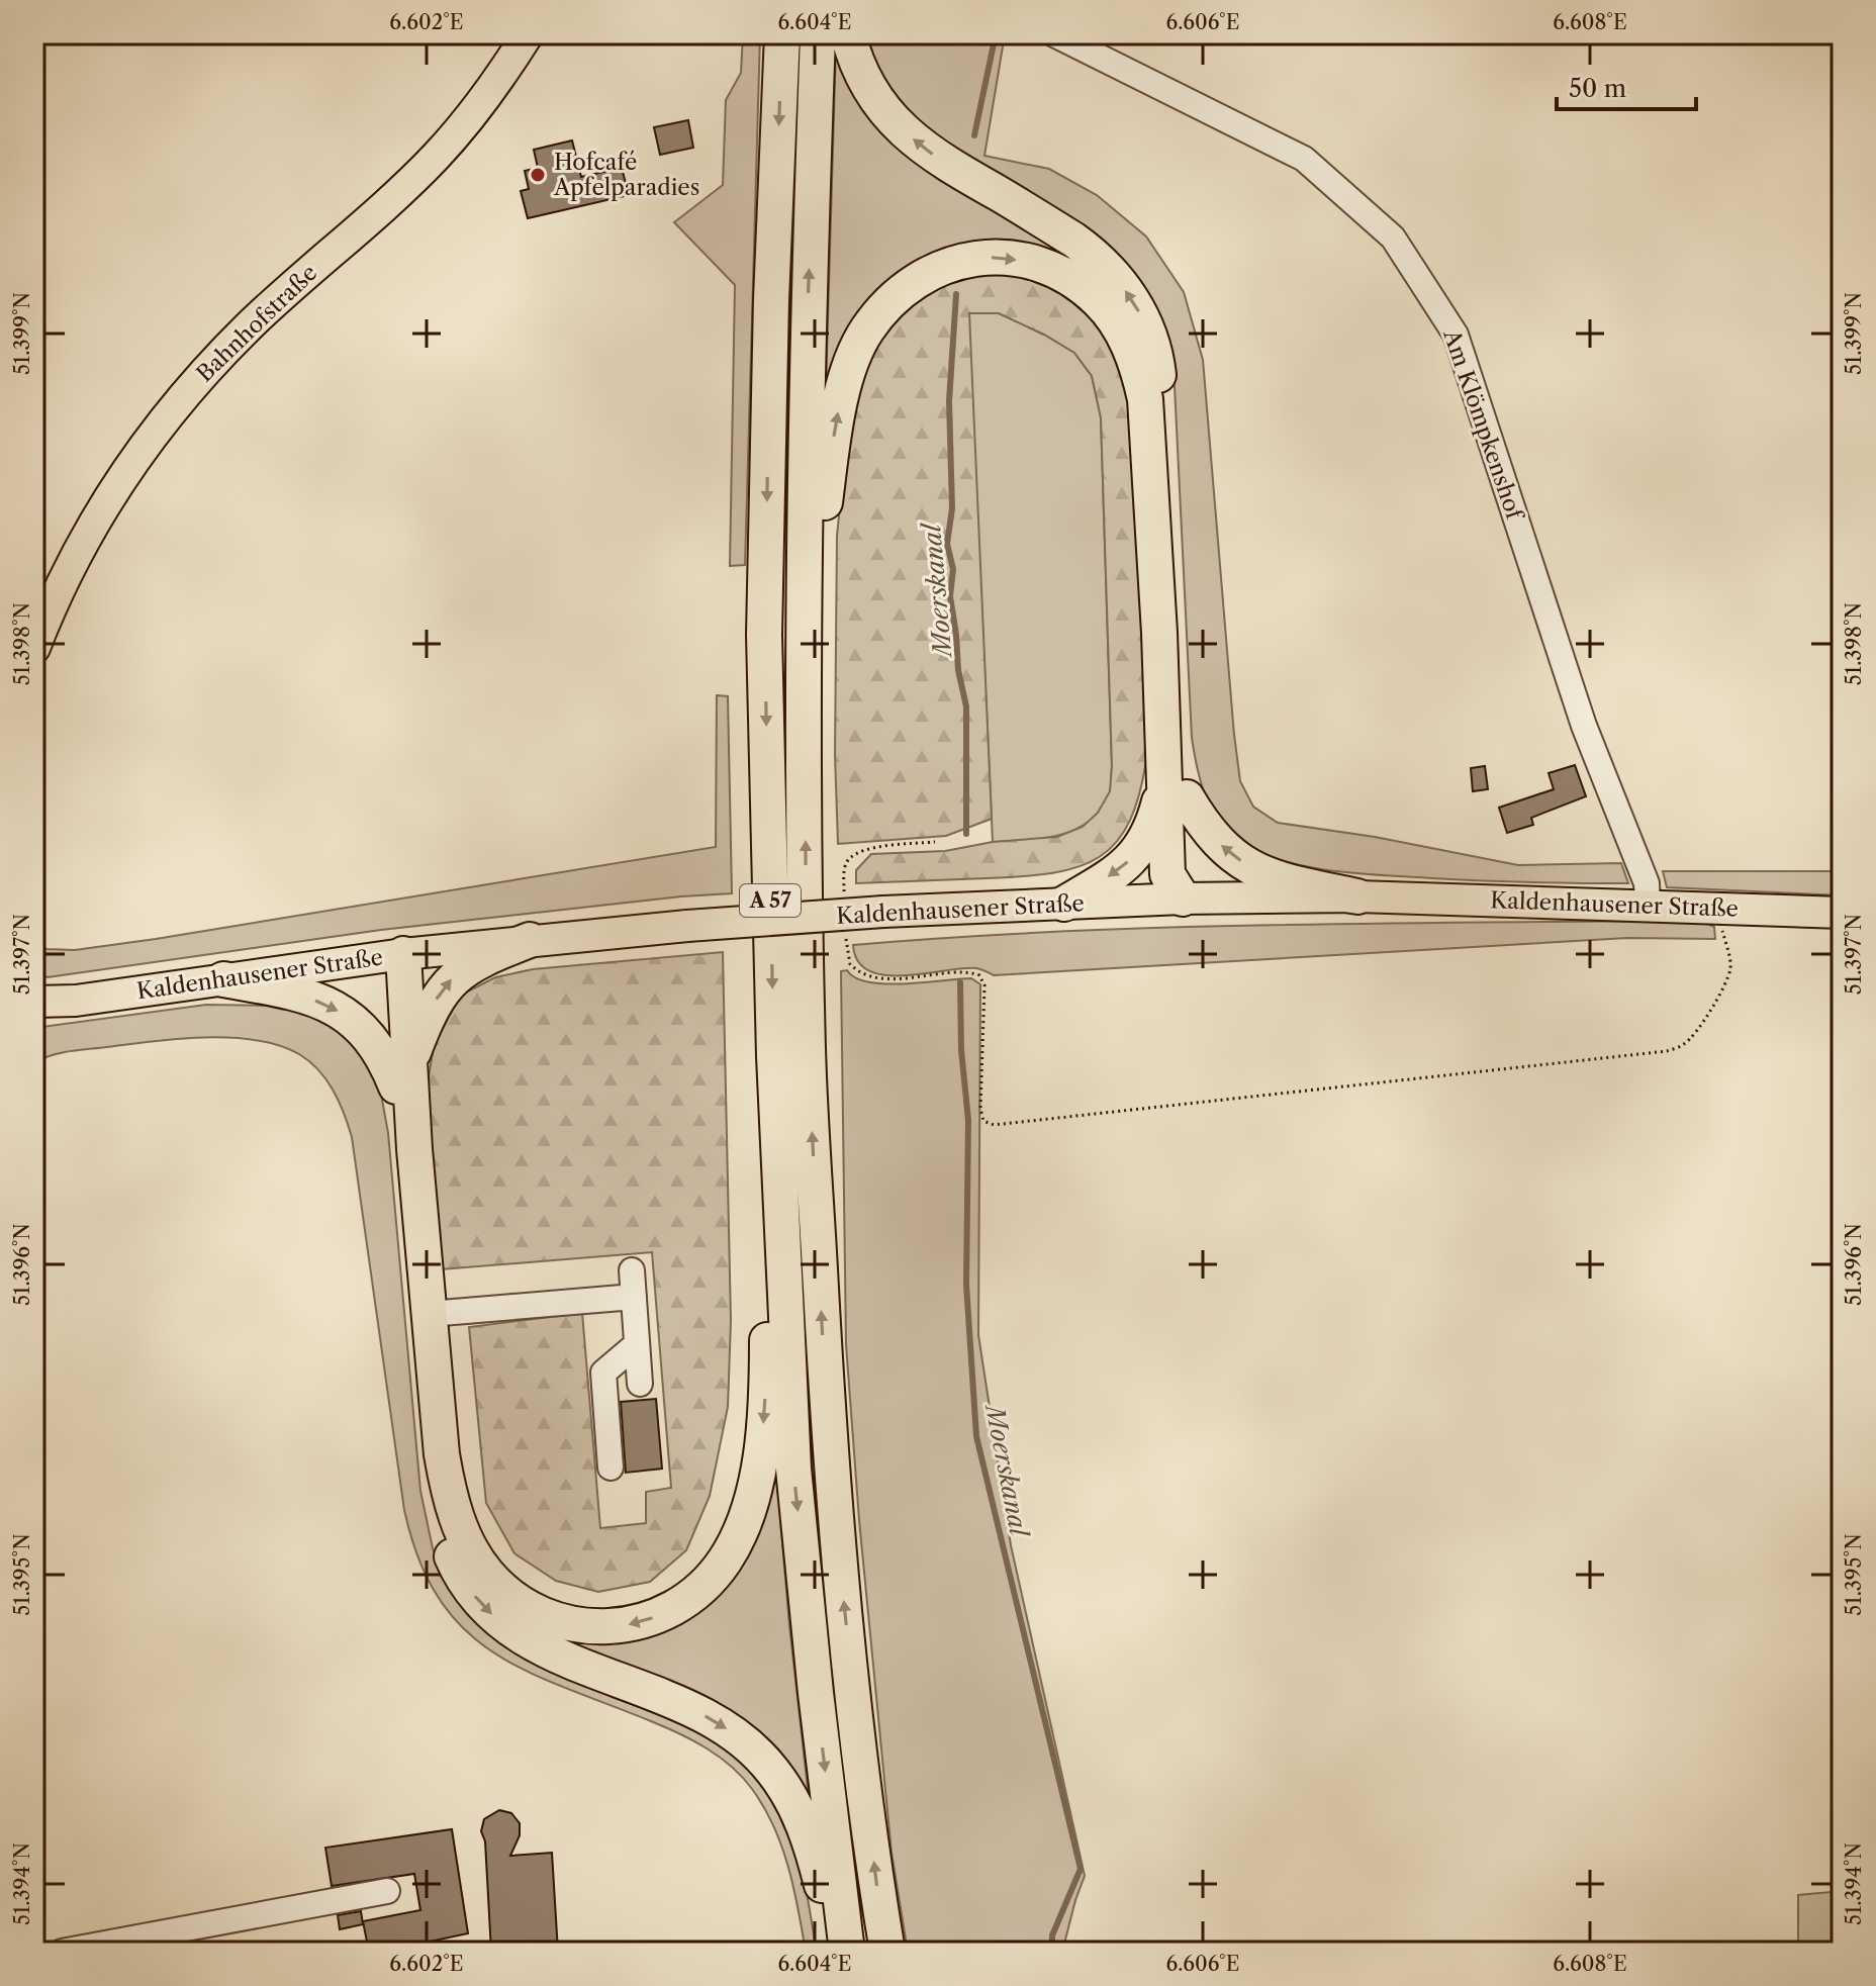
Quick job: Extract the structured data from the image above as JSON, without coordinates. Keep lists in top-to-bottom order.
{
  "streets": {
    "highway": ["A 57"],
    "main road": ["Bahnhofstraße", "Kaldenhausener Straße"],
    "street": ["Am Klömpkenshof"]
  },
  "crossings": [
    ["Am Klömpkenshof", "Kaldenhausener Straße"]
  ],
  "water": ["Moerskanal"],
  "places": ["Hofcafé Apfelparadies"],
  "scale_bar": "50 m",
  "coordinates": [
    "6.602°E",
    "6.604°E",
    "6.606°E",
    "6.608°E",
    "51.399°N",
    "51.398°N",
    "51.397°N",
    "51.396°N",
    "51.395°N",
    "51.394°N"
  ]
}
